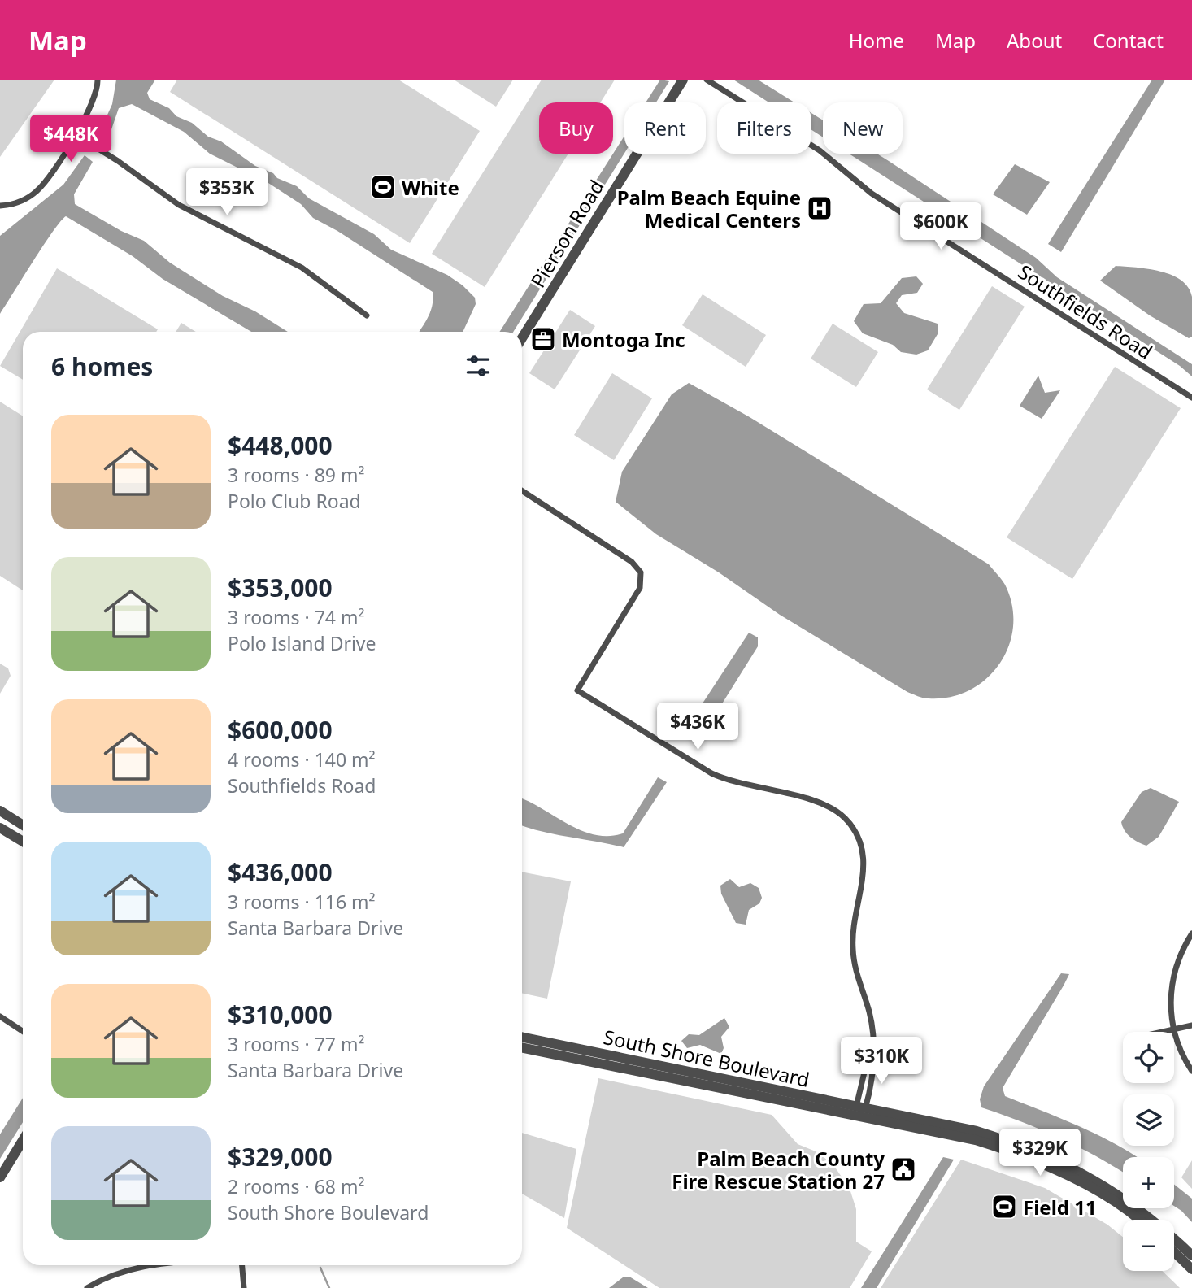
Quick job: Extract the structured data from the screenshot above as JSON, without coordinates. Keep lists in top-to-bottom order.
{
  "streets": {
    "street": ["Pierson Road", "Southfields Road", "South Shore Boulevard"]
  },
  "places": {
    "sports": ["White", "Field 11"],
    "hospital": ["Palm Beach Equine Medical Centers"],
    "office": ["Montoga Inc"],
    "public building": ["Palm Beach County Fire Rescue Station 27"]
  },
  "page": {
    "header": "Map",
    "nav": [
      "Home",
      "Map",
      "About",
      "Contact"
    ],
    "chip": [
      "Buy",
      "Rent",
      "Filters",
      "New"
    ],
    "price": [
      "$448K",
      "$353K",
      "$600K",
      "$436K",
      "$310K",
      "$329K"
    ],
    "heading": "6 homes",
    "list": [
      {
        "name": "$448,000",
        "note": "3 rooms · 89 m² · Polo Club Road"
      },
      {
        "name": "$353,000",
        "note": "3 rooms · 74 m² · Polo Island Drive"
      },
      {
        "name": "$600,000",
        "note": "4 rooms · 140 m² · Southfields Road"
      },
      {
        "name": "$436,000",
        "note": "3 rooms · 116 m² · Santa Barbara Drive"
      },
      {
        "name": "$310,000",
        "note": "3 rooms · 77 m² · Santa Barbara Drive"
      },
      {
        "name": "$329,000",
        "note": "2 rooms · 68 m² · South Shore Boulevard"
      }
    ],
    "map_buttons": ["+", "−"]
  }
}
